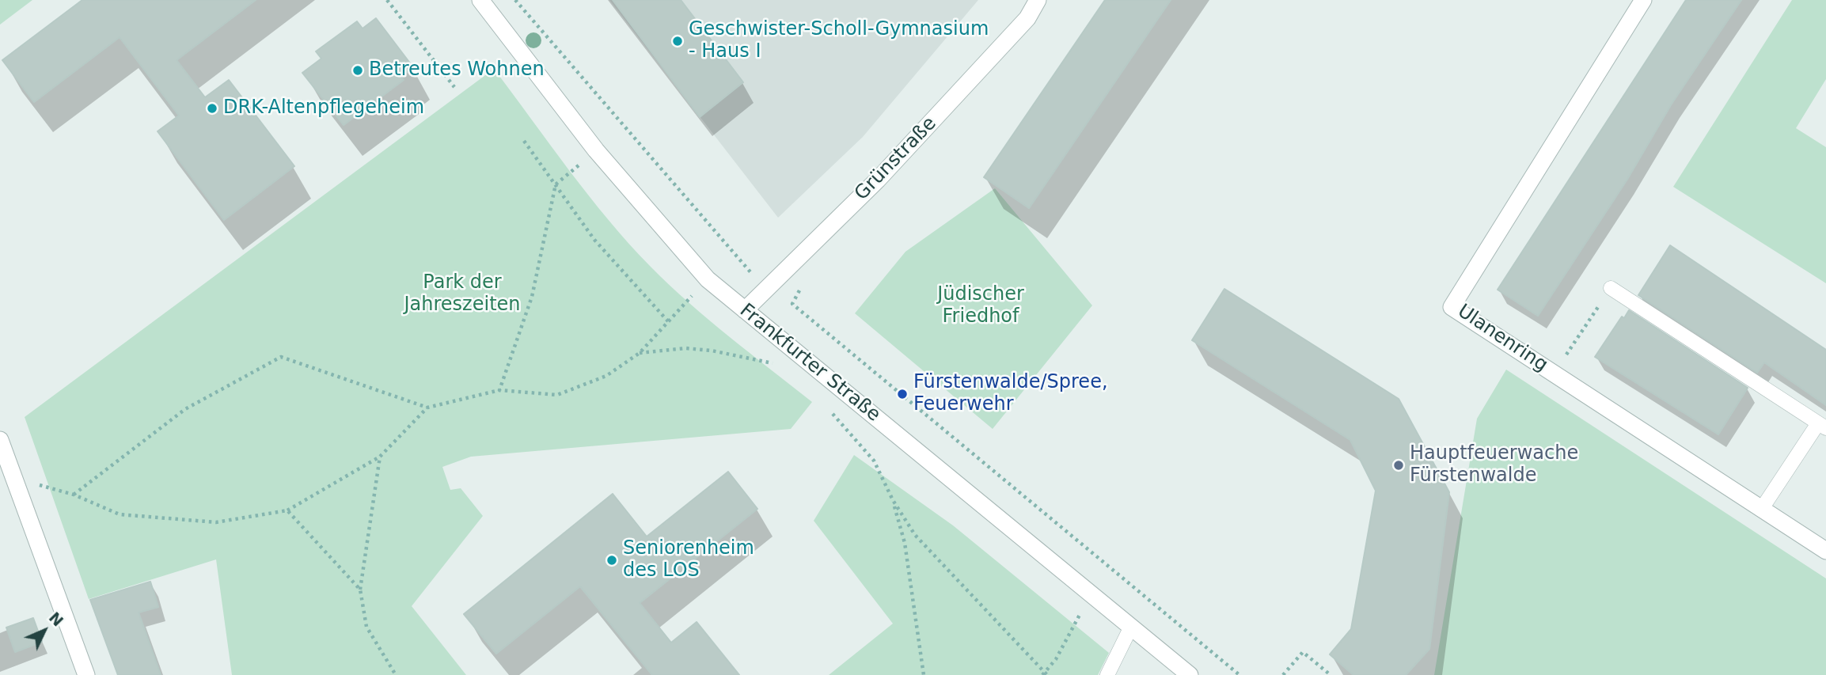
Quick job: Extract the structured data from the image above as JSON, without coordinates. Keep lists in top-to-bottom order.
{
  "streets": {
    "street": ["Grünstraße", "Ulanenring", "Frankfurter Straße"]
  },
  "crossings": [
    ["Grünstraße", "Frankfurter Straße"]
  ],
  "parks": ["Park der Jahreszeiten", "Jüdischer Friedhof"],
  "places": [
    "Geschwister-Scholl-Gymnasium - Haus I",
    "Betreutes Wohnen",
    "DRK-Altenpflegeheim",
    "Fürstenwalde/Spree, Feuerwehr",
    "Hauptfeuerwache Fürstenwalde",
    "Seniorenheim des LOS"
  ],
  "north": "top right"
}
